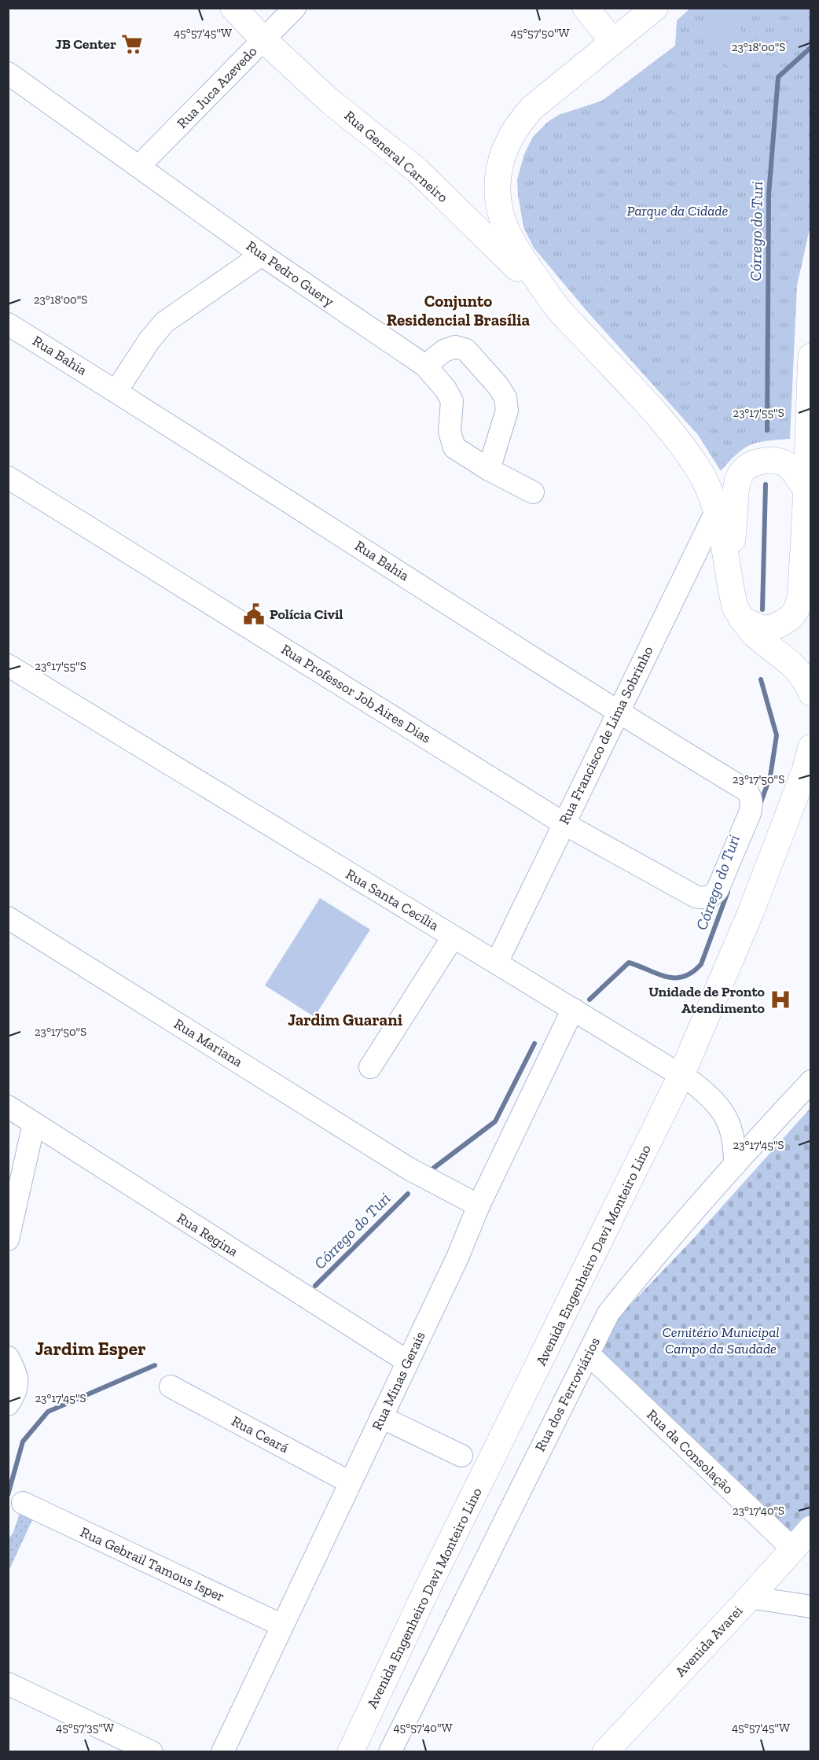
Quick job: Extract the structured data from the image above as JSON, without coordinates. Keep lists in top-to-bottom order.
{
  "streets": {
    "main road": ["Rua General Carneiro", "Avenida Engenheiro Davi Monteiro Lino", "Avenida Avarei"],
    "street": [
      "Rua Juca Azevedo",
      "Rua Pedro Guery",
      "Rua Bahia",
      "Rua Professor Job Aires Dias",
      "Rua Francisco de Lima Sobrinho",
      "Rua Santa Cecília",
      "Rua Mariana",
      "Rua Regina",
      "Rua Minas Gerais",
      "Rua dos Ferroviários",
      "Rua Ceará",
      "Rua da Consolação",
      "Rua Gebrail Tamous Isper"
    ]
  },
  "crossings": [
    ["Rua Juca Azevedo", "Rua General Carneiro"],
    ["Rua Juca Azevedo", "Rua Pedro Guery"],
    ["Rua Bahia", "Rua Professor Job Aires Dias"],
    ["Rua Bahia", "Rua Francisco de Lima Sobrinho"],
    ["Rua Professor Job Aires Dias", "Rua Francisco de Lima Sobrinho"],
    ["Rua Francisco de Lima Sobrinho", "Rua Santa Cecília"],
    ["Rua Santa Cecília", "Avenida Engenheiro Davi Monteiro Lino"],
    ["Rua Santa Cecília", "Rua Minas Gerais"],
    ["Rua Santa Cecília", "Rua dos Ferroviários"],
    ["Rua Mariana", "Rua Minas Gerais"],
    ["Rua Regina", "Rua Minas Gerais"],
    ["Rua Minas Gerais", "Rua Ceará"],
    ["Rua Minas Gerais", "Rua Gebrail Tamous Isper"],
    ["Rua dos Ferroviários", "Rua da Consolação"],
    ["Rua da Consolação", "Avenida Avarei"]
  ],
  "districts": ["Conjunto Residencial Brasília", "Jardim Guarani", "Jardim Esper"],
  "water": ["Córrego do Turi"],
  "parks": ["Parque da Cidade", "Cemitério Municipal Campo da Saudade"],
  "places": {
    "supermarket": ["JB Center"],
    "public building": ["Polícia Civil"],
    "hospital": ["Unidade de Pronto Atendimento"]
  },
  "coordinates": [
    "45°57'45\"W",
    "45°57'50\"W",
    "23°18'00\"S",
    "23°17'55\"S",
    "23°17'50\"S",
    "23°17'45\"S",
    "23°17'40\"S",
    "45°57'35\"W",
    "45°57'40\"W"
  ]
}
